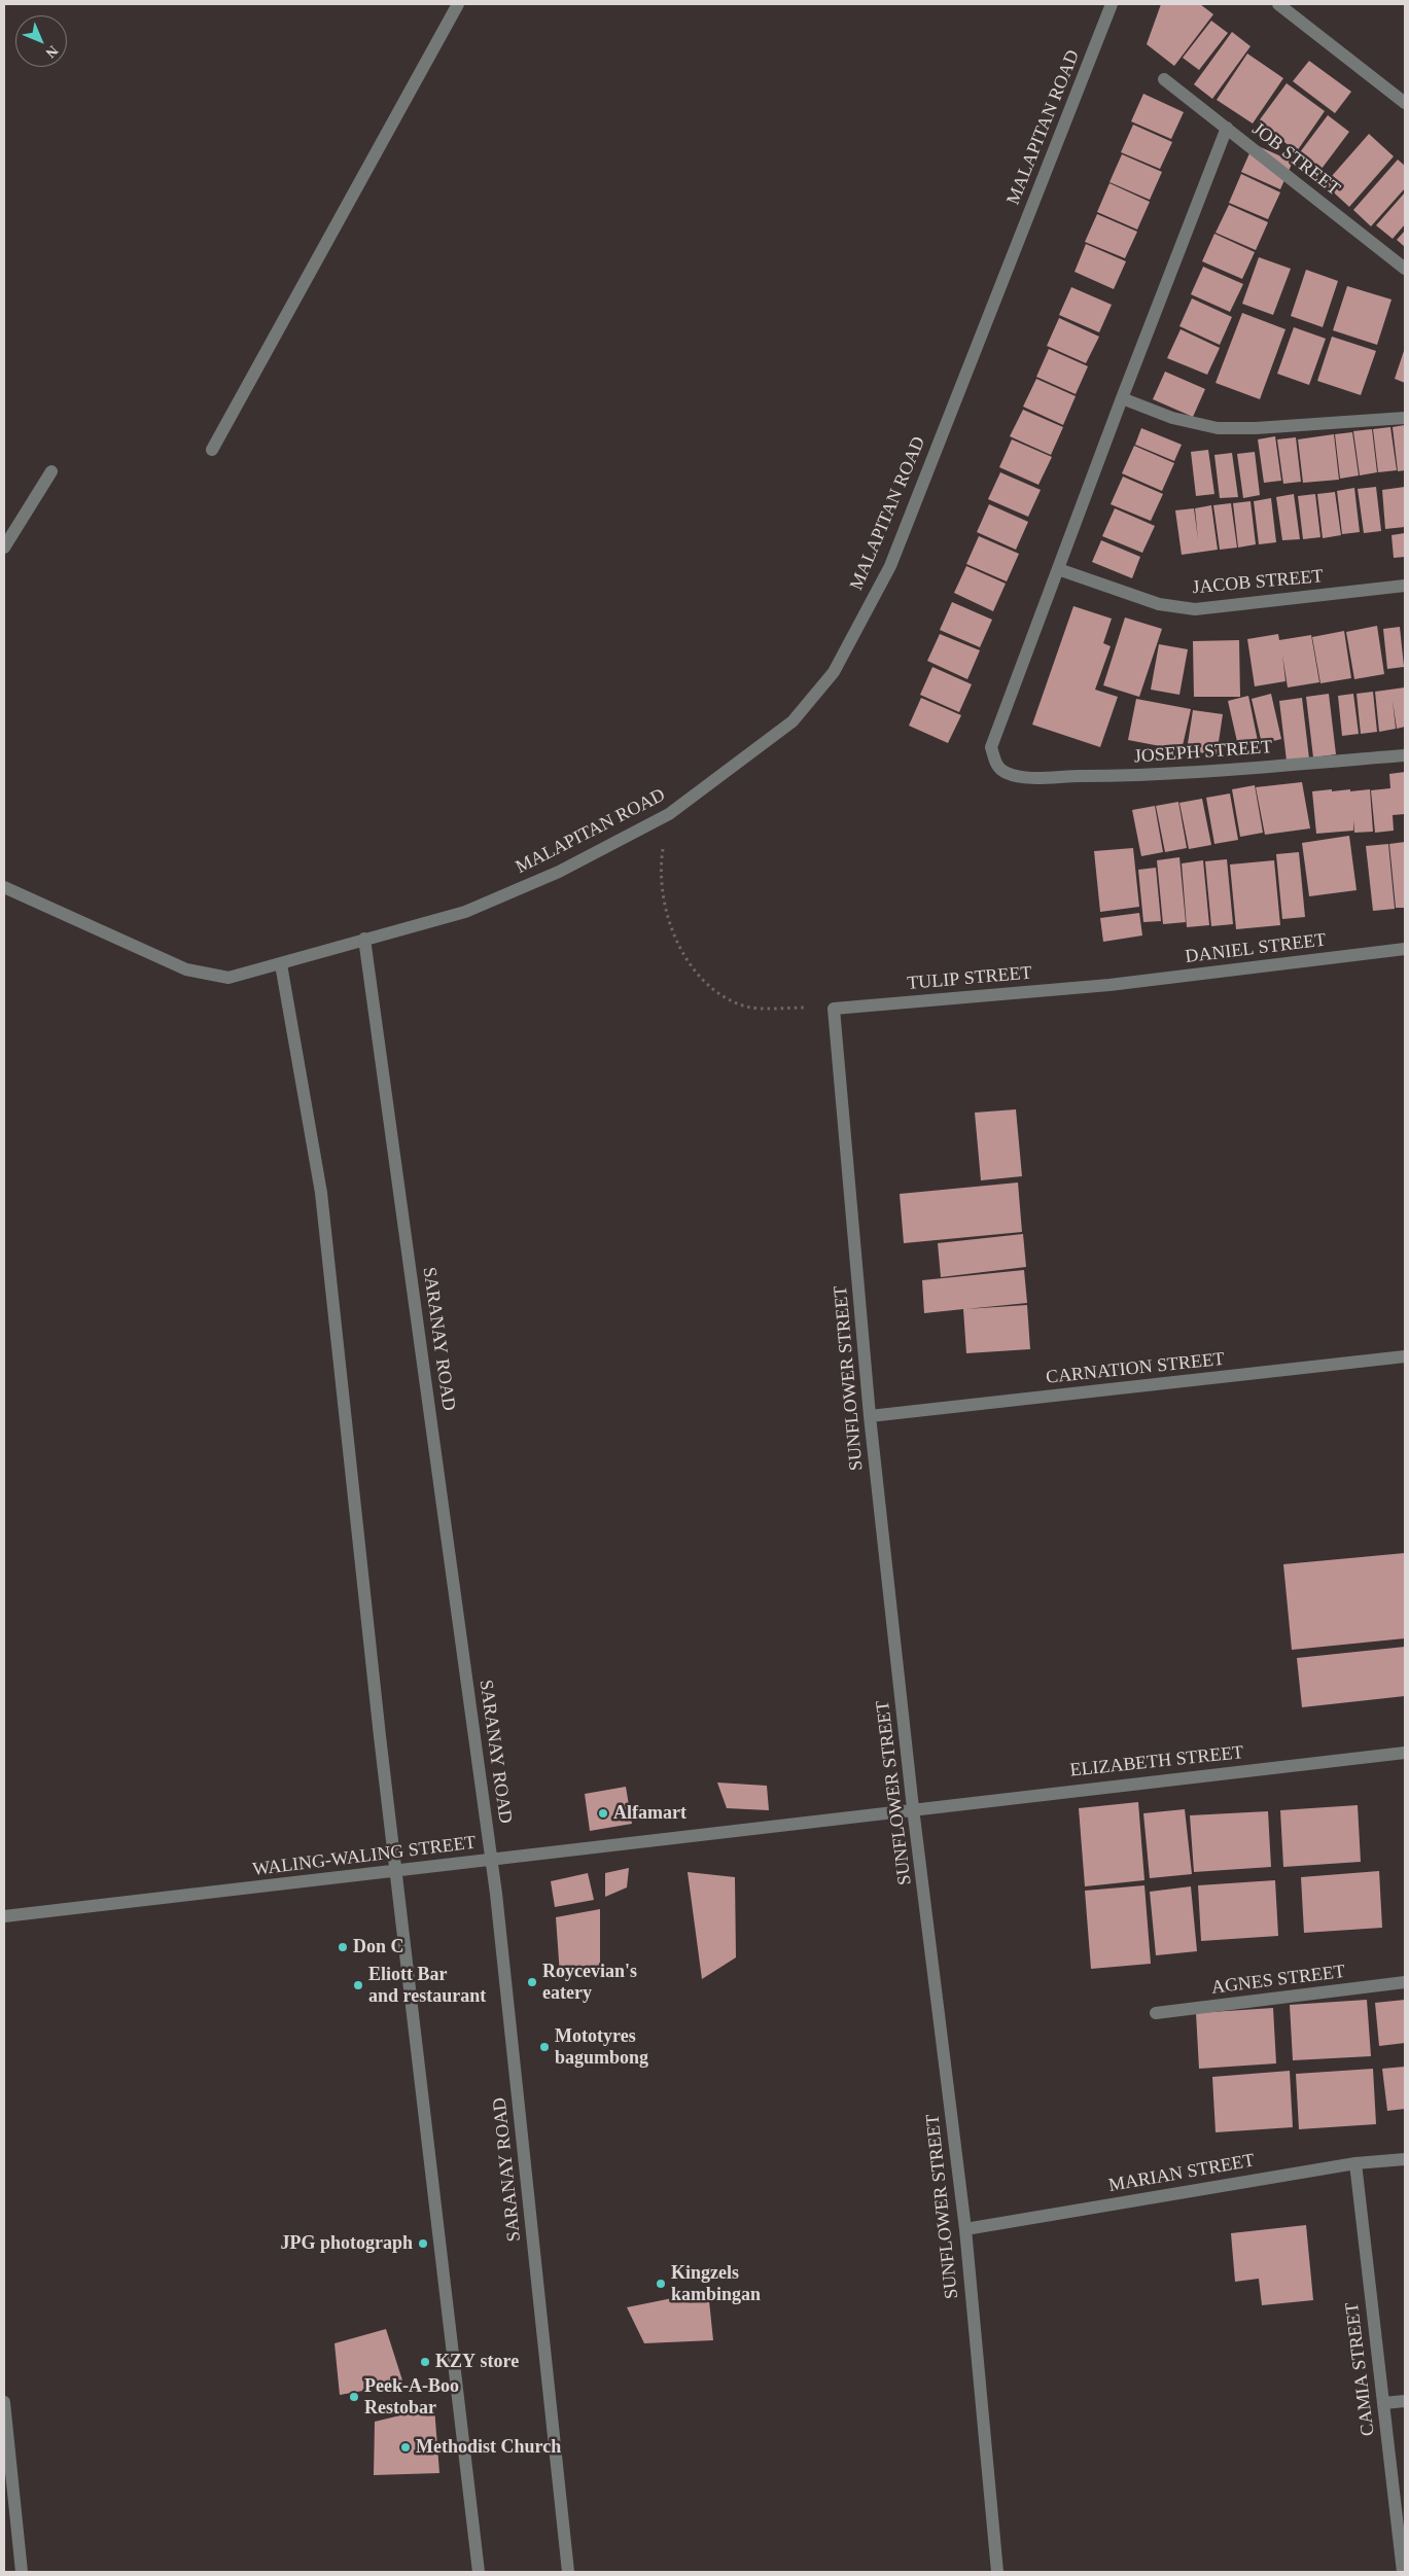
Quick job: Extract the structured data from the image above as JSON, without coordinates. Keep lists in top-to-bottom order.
{
  "streets": {
    "street": [
      "MALAPITAN ROAD",
      "JOB STREET",
      "JACOB STREET",
      "JOSEPH STREET",
      "DANIEL STREET",
      "TULIP STREET",
      "SARANAY ROAD",
      "CARNATION STREET",
      "SUNFLOWER STREET",
      "ELIZABETH STREET",
      "WALING-WALING STREET",
      "AGNES STREET",
      "MARIAN STREET",
      "CAMIA STREET"
    ]
  },
  "crossings": [
    ["MALAPITAN ROAD", "SARANAY ROAD"],
    ["JACOB STREET", "JOSEPH STREET"],
    ["DANIEL STREET", "TULIP STREET"],
    ["TULIP STREET", "SUNFLOWER STREET"],
    ["SARANAY ROAD", "WALING-WALING STREET"],
    ["CARNATION STREET", "SUNFLOWER STREET"],
    ["SUNFLOWER STREET", "ELIZABETH STREET"],
    ["SUNFLOWER STREET", "WALING-WALING STREET"],
    ["SUNFLOWER STREET", "MARIAN STREET"],
    ["ELIZABETH STREET", "WALING-WALING STREET"],
    ["MARIAN STREET", "CAMIA STREET"]
  ],
  "places": [
    "Alfamart",
    "Don C",
    "Roycevian's eatery",
    "Eliott Bar and restaurant",
    "Mototyres bagumbong",
    "JPG photograph",
    "Kingzels kambingan",
    "KZY store",
    "Peek-A-Boo Restobar",
    "Methodist Church"
  ],
  "north": "bottom right"
}
